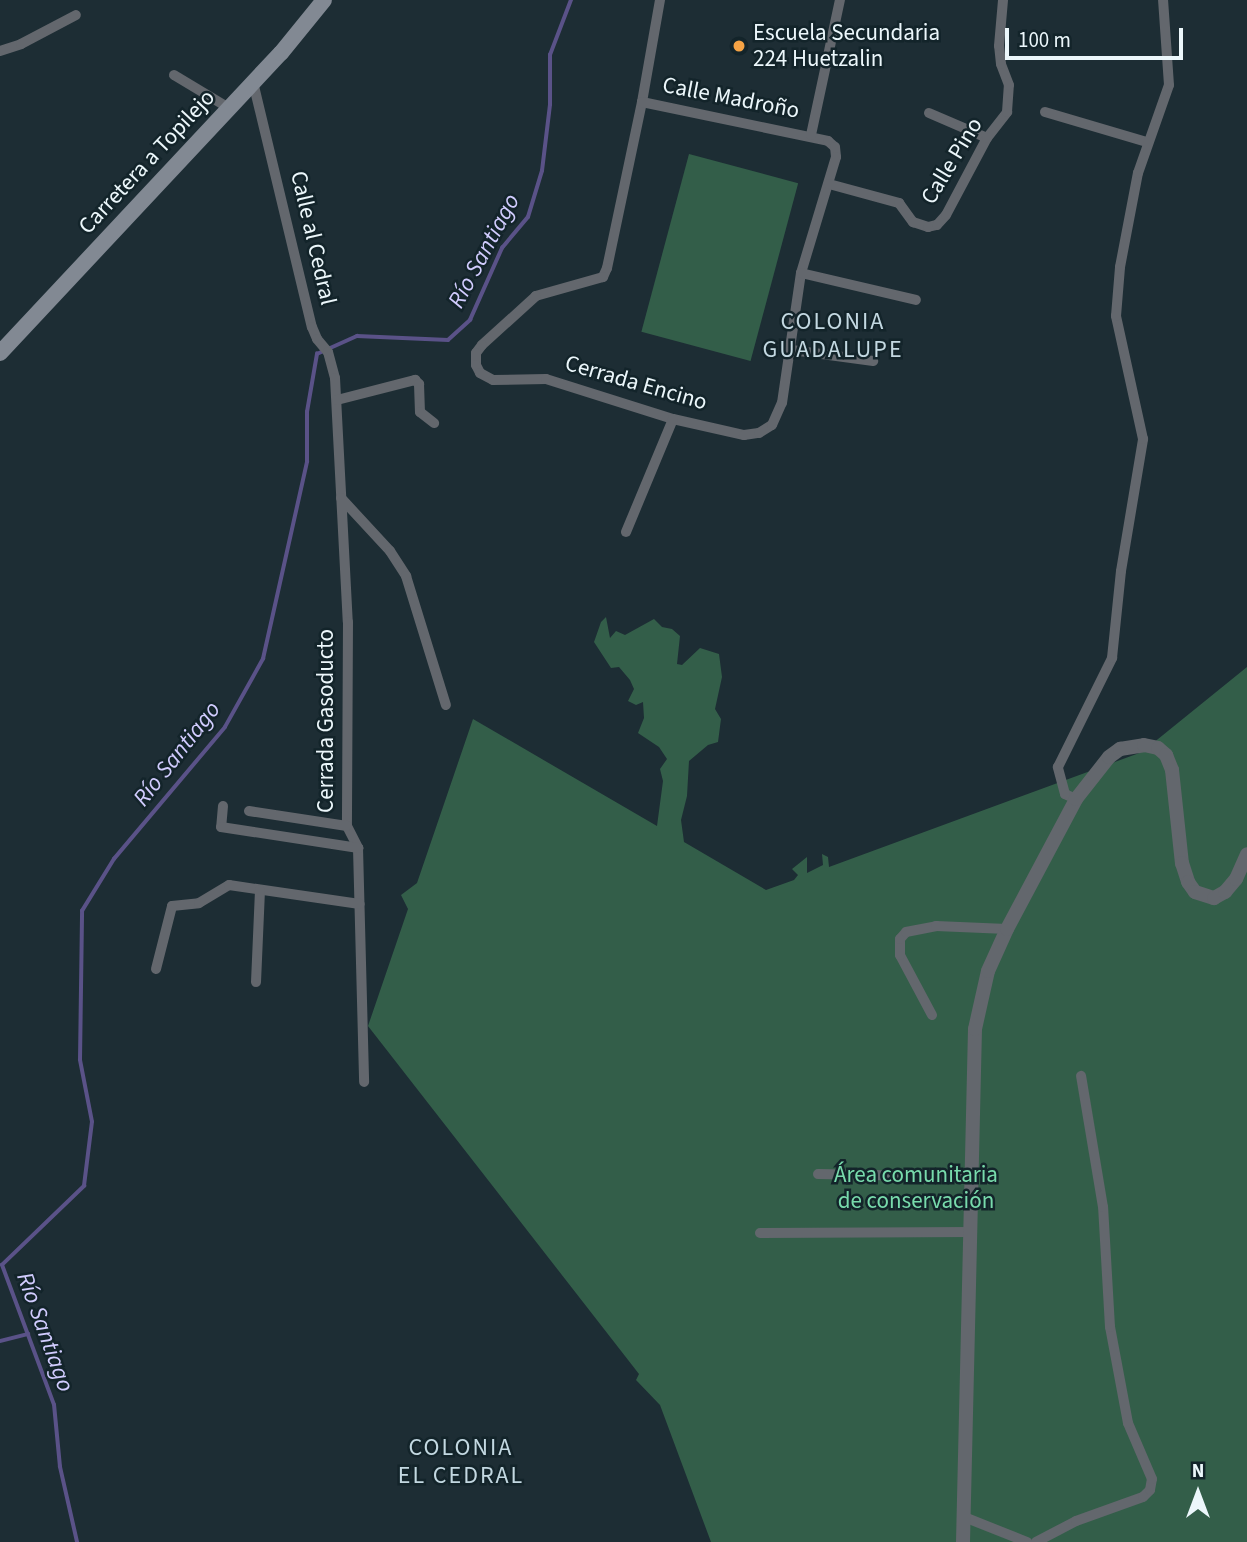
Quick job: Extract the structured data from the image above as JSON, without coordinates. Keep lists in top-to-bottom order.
{
  "streets": {
    "main road": ["Carretera a Topilejo"],
    "street": [
      "Calle Madroño",
      "Calle Pino",
      "Calle al Cedral",
      "Cerrada Encino",
      "Cerrada Gasoducto"
    ]
  },
  "crossings": [
    ["Calle Madroño", "Cerrada Encino"],
    ["Carretera a Topilejo", "Calle al Cedral"],
    ["Calle al Cedral", "Cerrada Gasoducto"]
  ],
  "districts": ["COLONIA GUADALUPE", "COLONIA EL CEDRAL"],
  "water": ["Río Santiago"],
  "parks": ["Área comunitaria de conservación"],
  "places": ["Escuela Secundaria 224 Huetzalin"],
  "scale_bar": "100 m",
  "north": "top"
}
